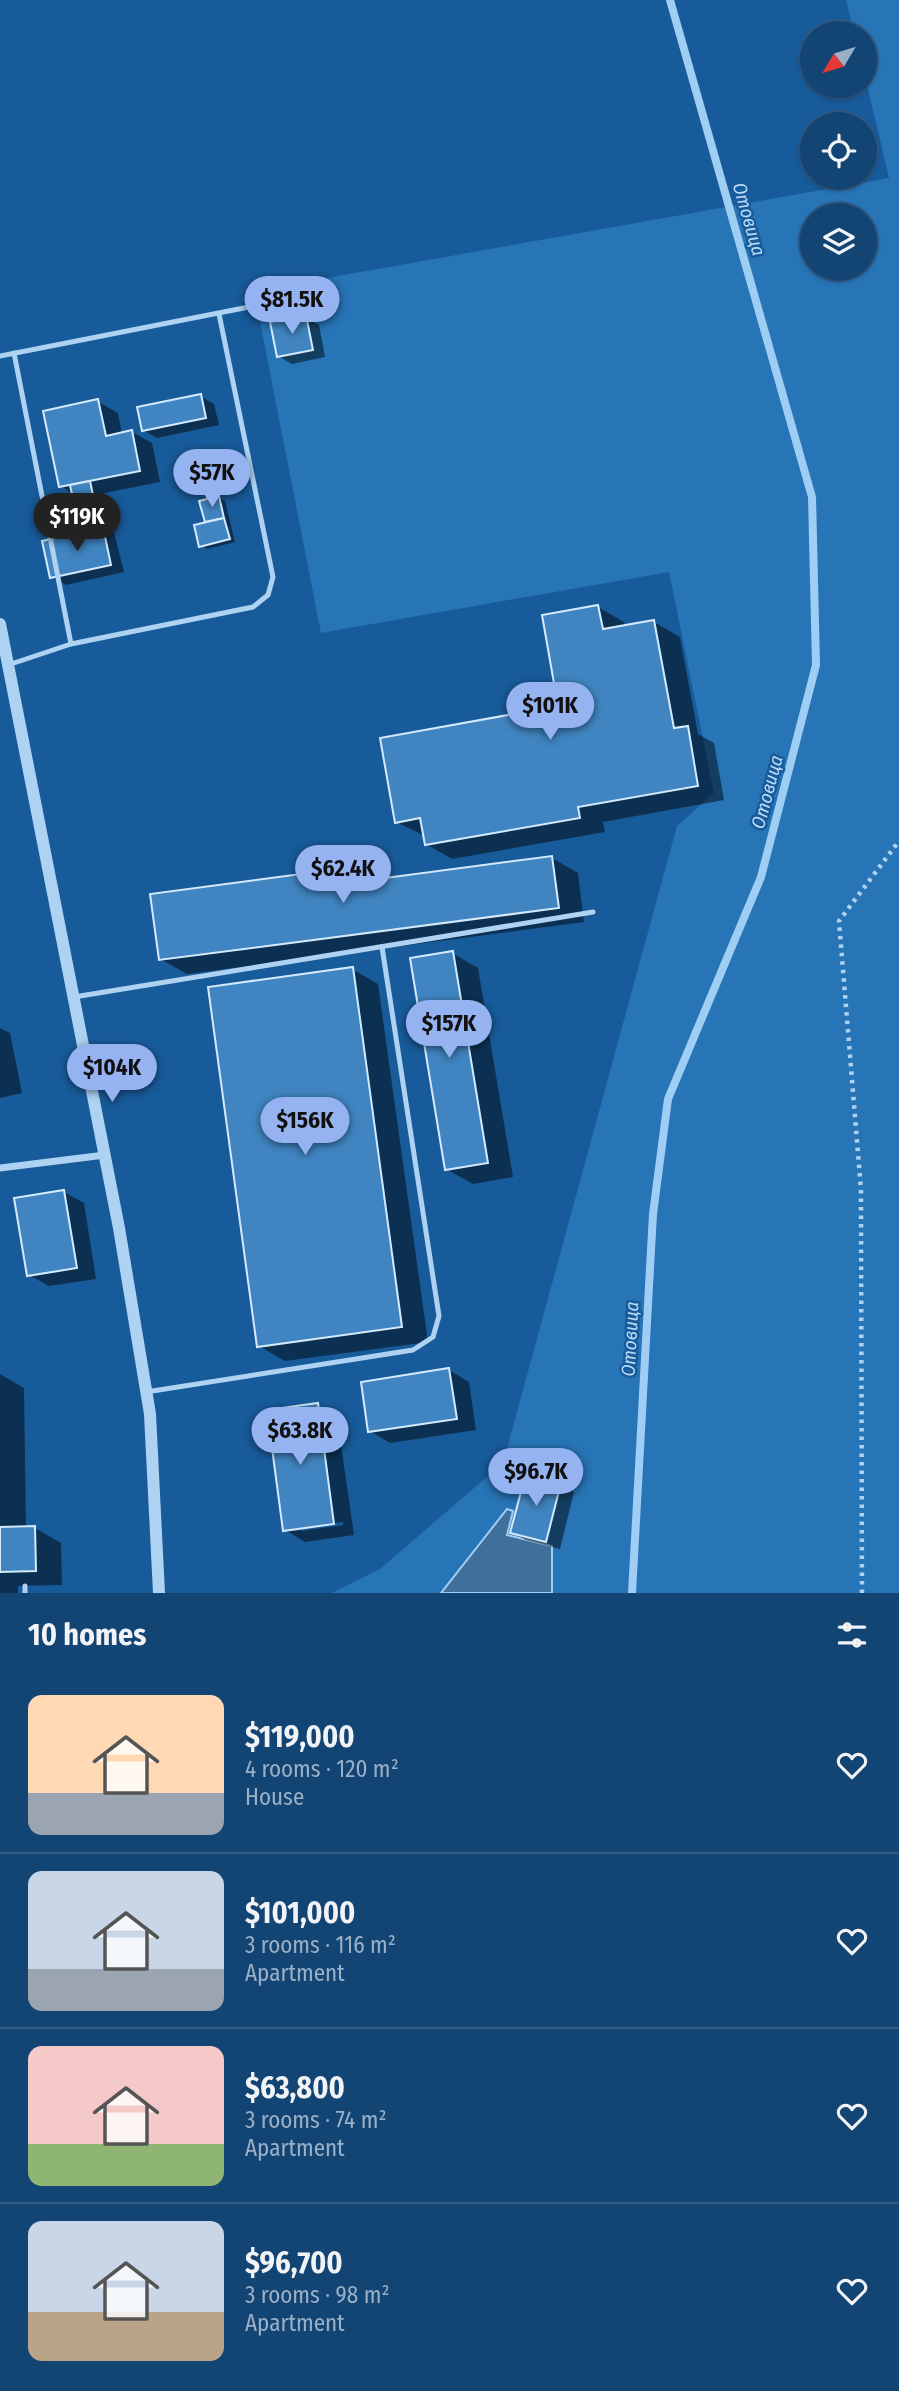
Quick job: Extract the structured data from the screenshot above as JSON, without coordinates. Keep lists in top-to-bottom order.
{
  "water": ["Отовица"],
  "north": "bottom left",
  "page": {
    "price": [
      "$81.5K",
      "$57K",
      "$119K",
      "$101K",
      "$62.4K",
      "$157K",
      "$104K",
      "$156K",
      "$63.8K",
      "$96.7K"
    ],
    "heading": "10 homes",
    "list": [
      {
        "name": "$119,000",
        "note": "4 rooms · 120 m² · House"
      },
      {
        "name": "$101,000",
        "note": "3 rooms · 116 m² · Apartment"
      },
      {
        "name": "$63,800",
        "note": "3 rooms · 74 m² · Apartment"
      },
      {
        "name": "$96,700",
        "note": "3 rooms · 98 m² · Apartment"
      }
    ]
  }
}
